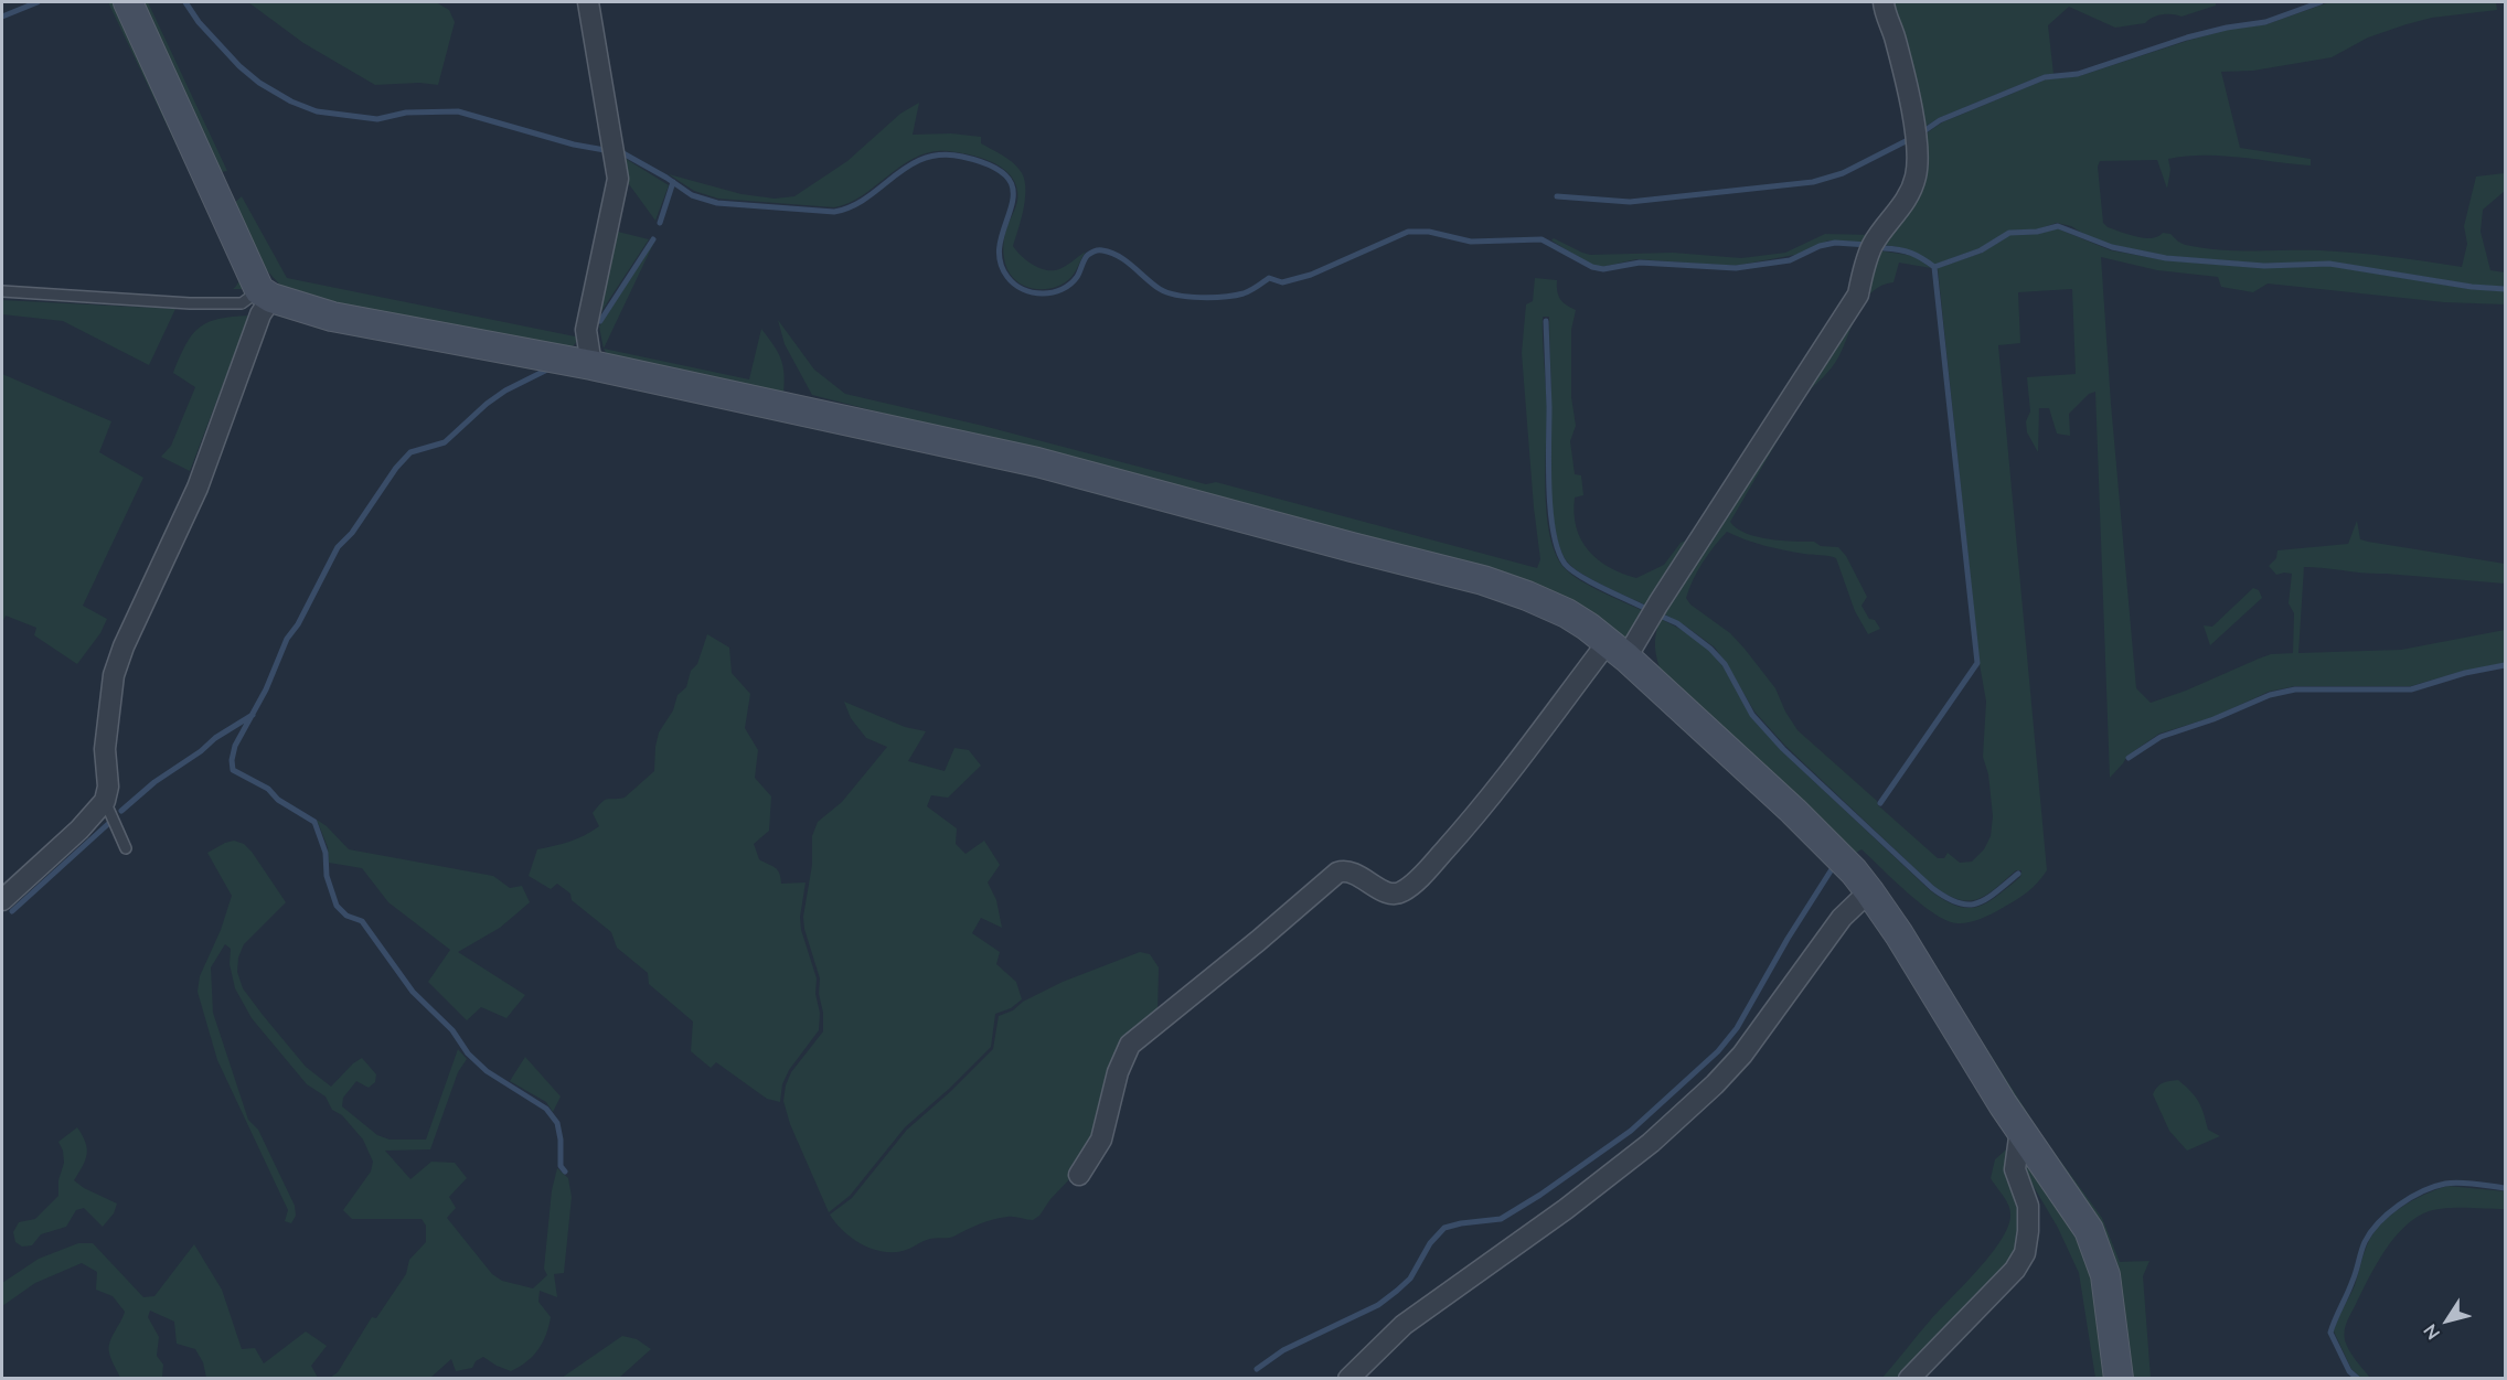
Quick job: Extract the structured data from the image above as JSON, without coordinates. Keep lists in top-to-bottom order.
{
  "north": "bottom left"
}
